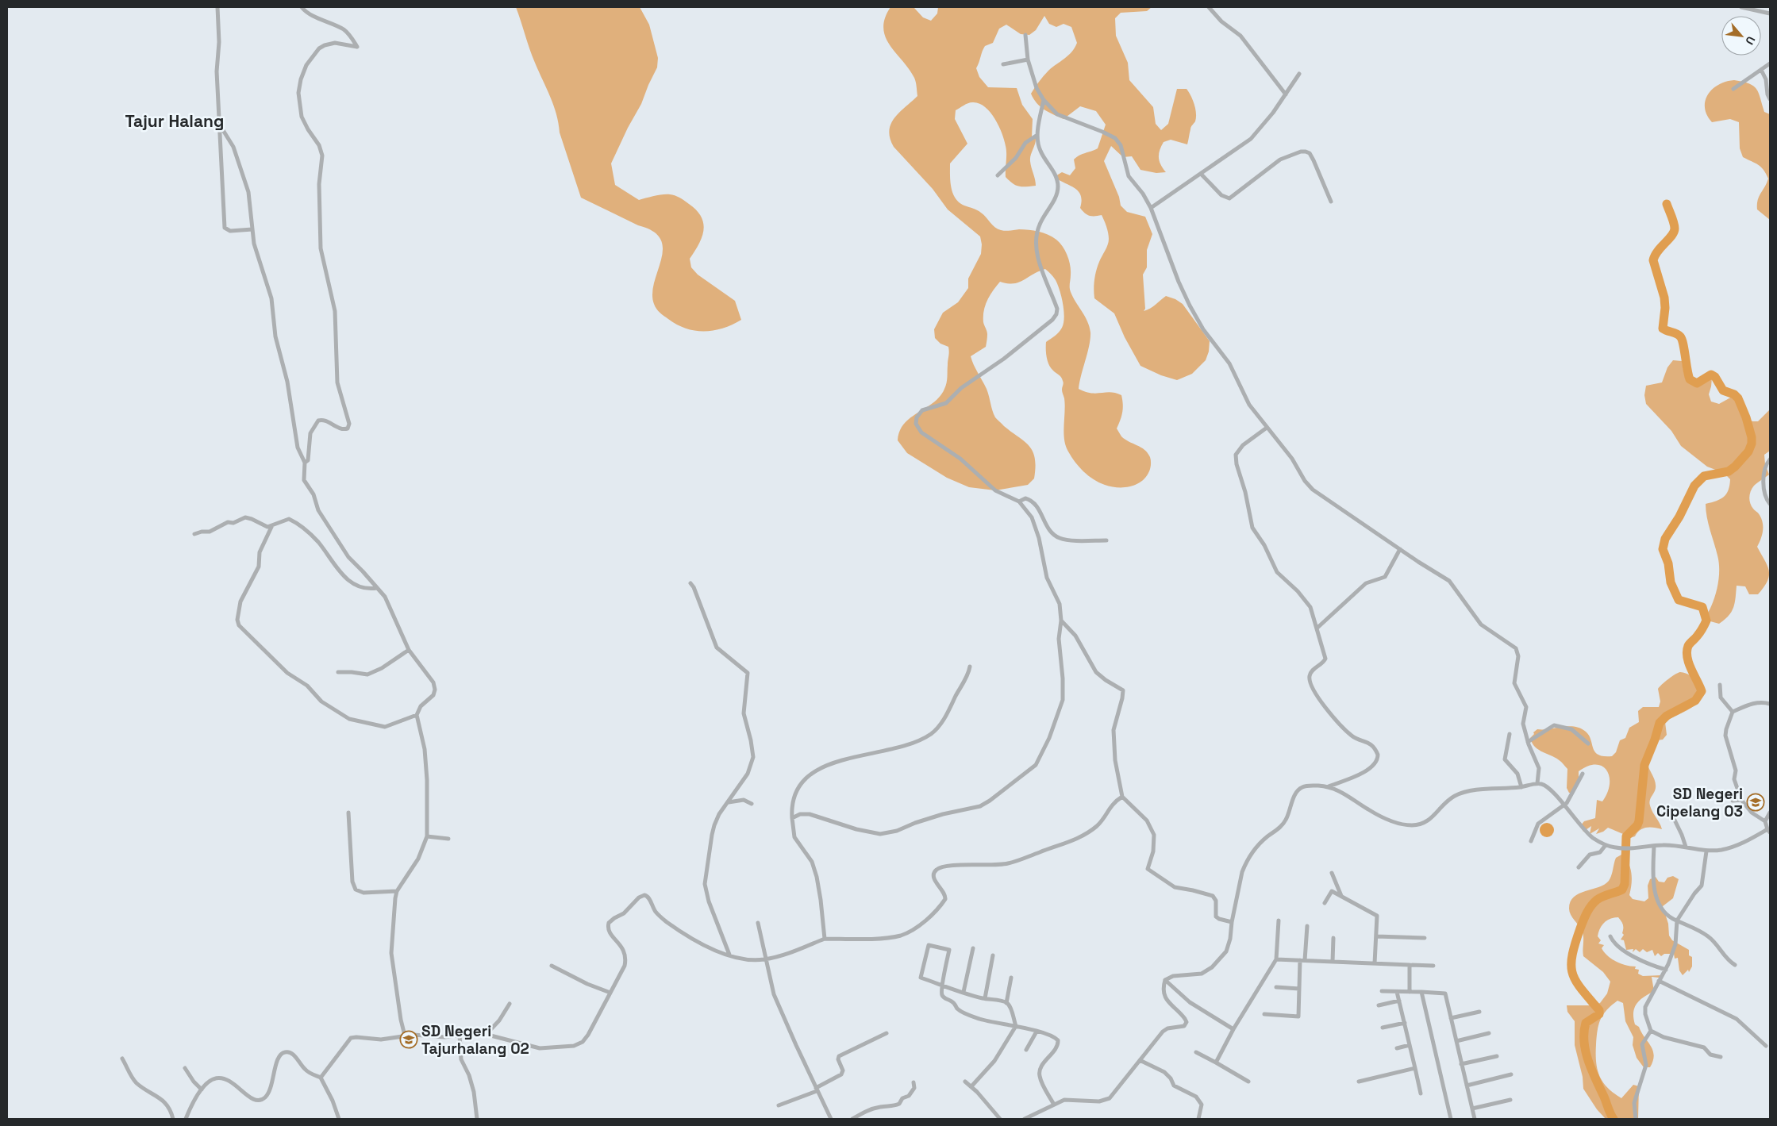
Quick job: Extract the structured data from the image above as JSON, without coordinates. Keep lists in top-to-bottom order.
{
  "districts": ["Tajur Halang"],
  "places": {
    "school or university": ["SD Negeri Cipelang 03", "SD Negeri Tajurhalang 02"]
  },
  "north": "bottom right"
}
